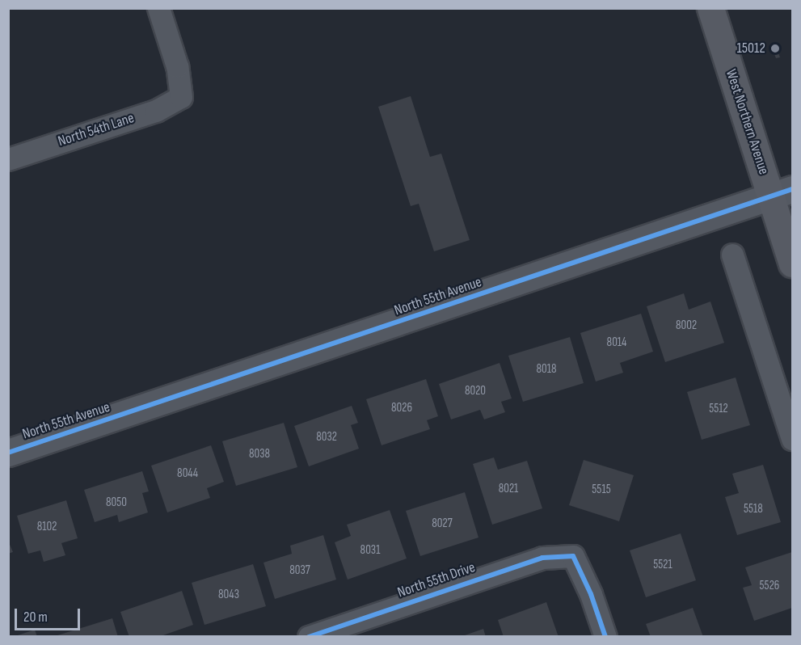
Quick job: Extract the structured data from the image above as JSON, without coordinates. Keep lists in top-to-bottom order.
{
  "streets": {
    "main road": ["West Northern Avenue"],
    "street": ["North 54th Lane", "North 55th Avenue", "North 55th Drive"]
  },
  "crossings": [
    ["West Northern Avenue", "North 55th Avenue"]
  ],
  "places": ["15012"],
  "house_numbers": [
    "8002",
    "8014",
    "8018",
    "8020",
    "8026",
    "5512",
    "8032",
    "8038",
    "8044",
    "8021",
    "5515",
    "8050",
    "5518",
    "8027",
    "8102",
    "8031",
    "5521",
    "8037",
    "5526",
    "8043"
  ],
  "scale_bar": "20 m"
}
